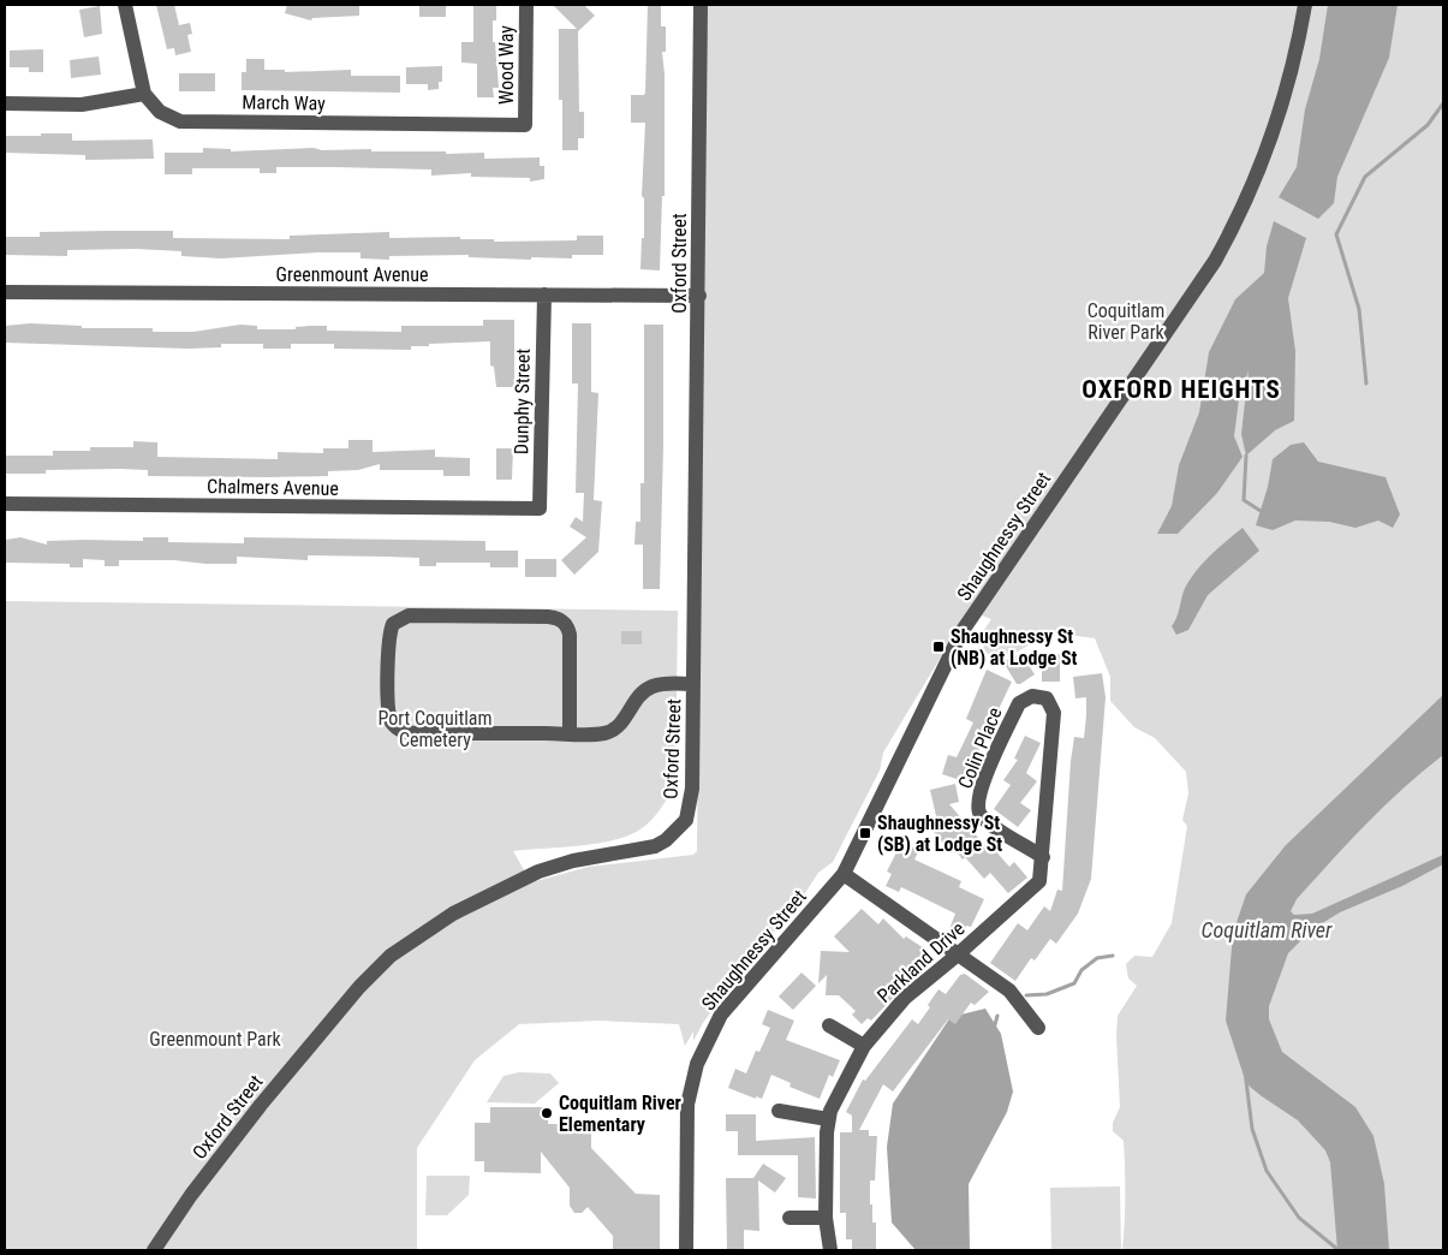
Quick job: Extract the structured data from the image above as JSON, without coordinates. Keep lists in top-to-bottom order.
{
  "streets": {
    "street": [
      "Wood Way",
      "March Way",
      "Oxford Street",
      "Greenmount Avenue",
      "Dunphy Street",
      "Chalmers Avenue",
      "Shaughnessy Street",
      "Colin Place",
      "Parkland Drive"
    ]
  },
  "crossings": [
    ["Wood Way", "March Way"],
    ["Oxford Street", "Greenmount Avenue"],
    ["Greenmount Avenue", "Dunphy Street"],
    ["Dunphy Street", "Chalmers Avenue"],
    ["Colin Place", "Parkland Drive"]
  ],
  "districts": ["OXFORD HEIGHTS"],
  "water": ["Coquitlam River"],
  "parks": ["Coquitlam River Park", "Port Coquitlam Cemetery", "Greenmount Park"],
  "places": {
    "transit": ["Shaughnessy St (NB) at Lodge St", "Shaughnessy St (SB) at Lodge St"],
    "other": ["Coquitlam River Elementary"]
  }
}
